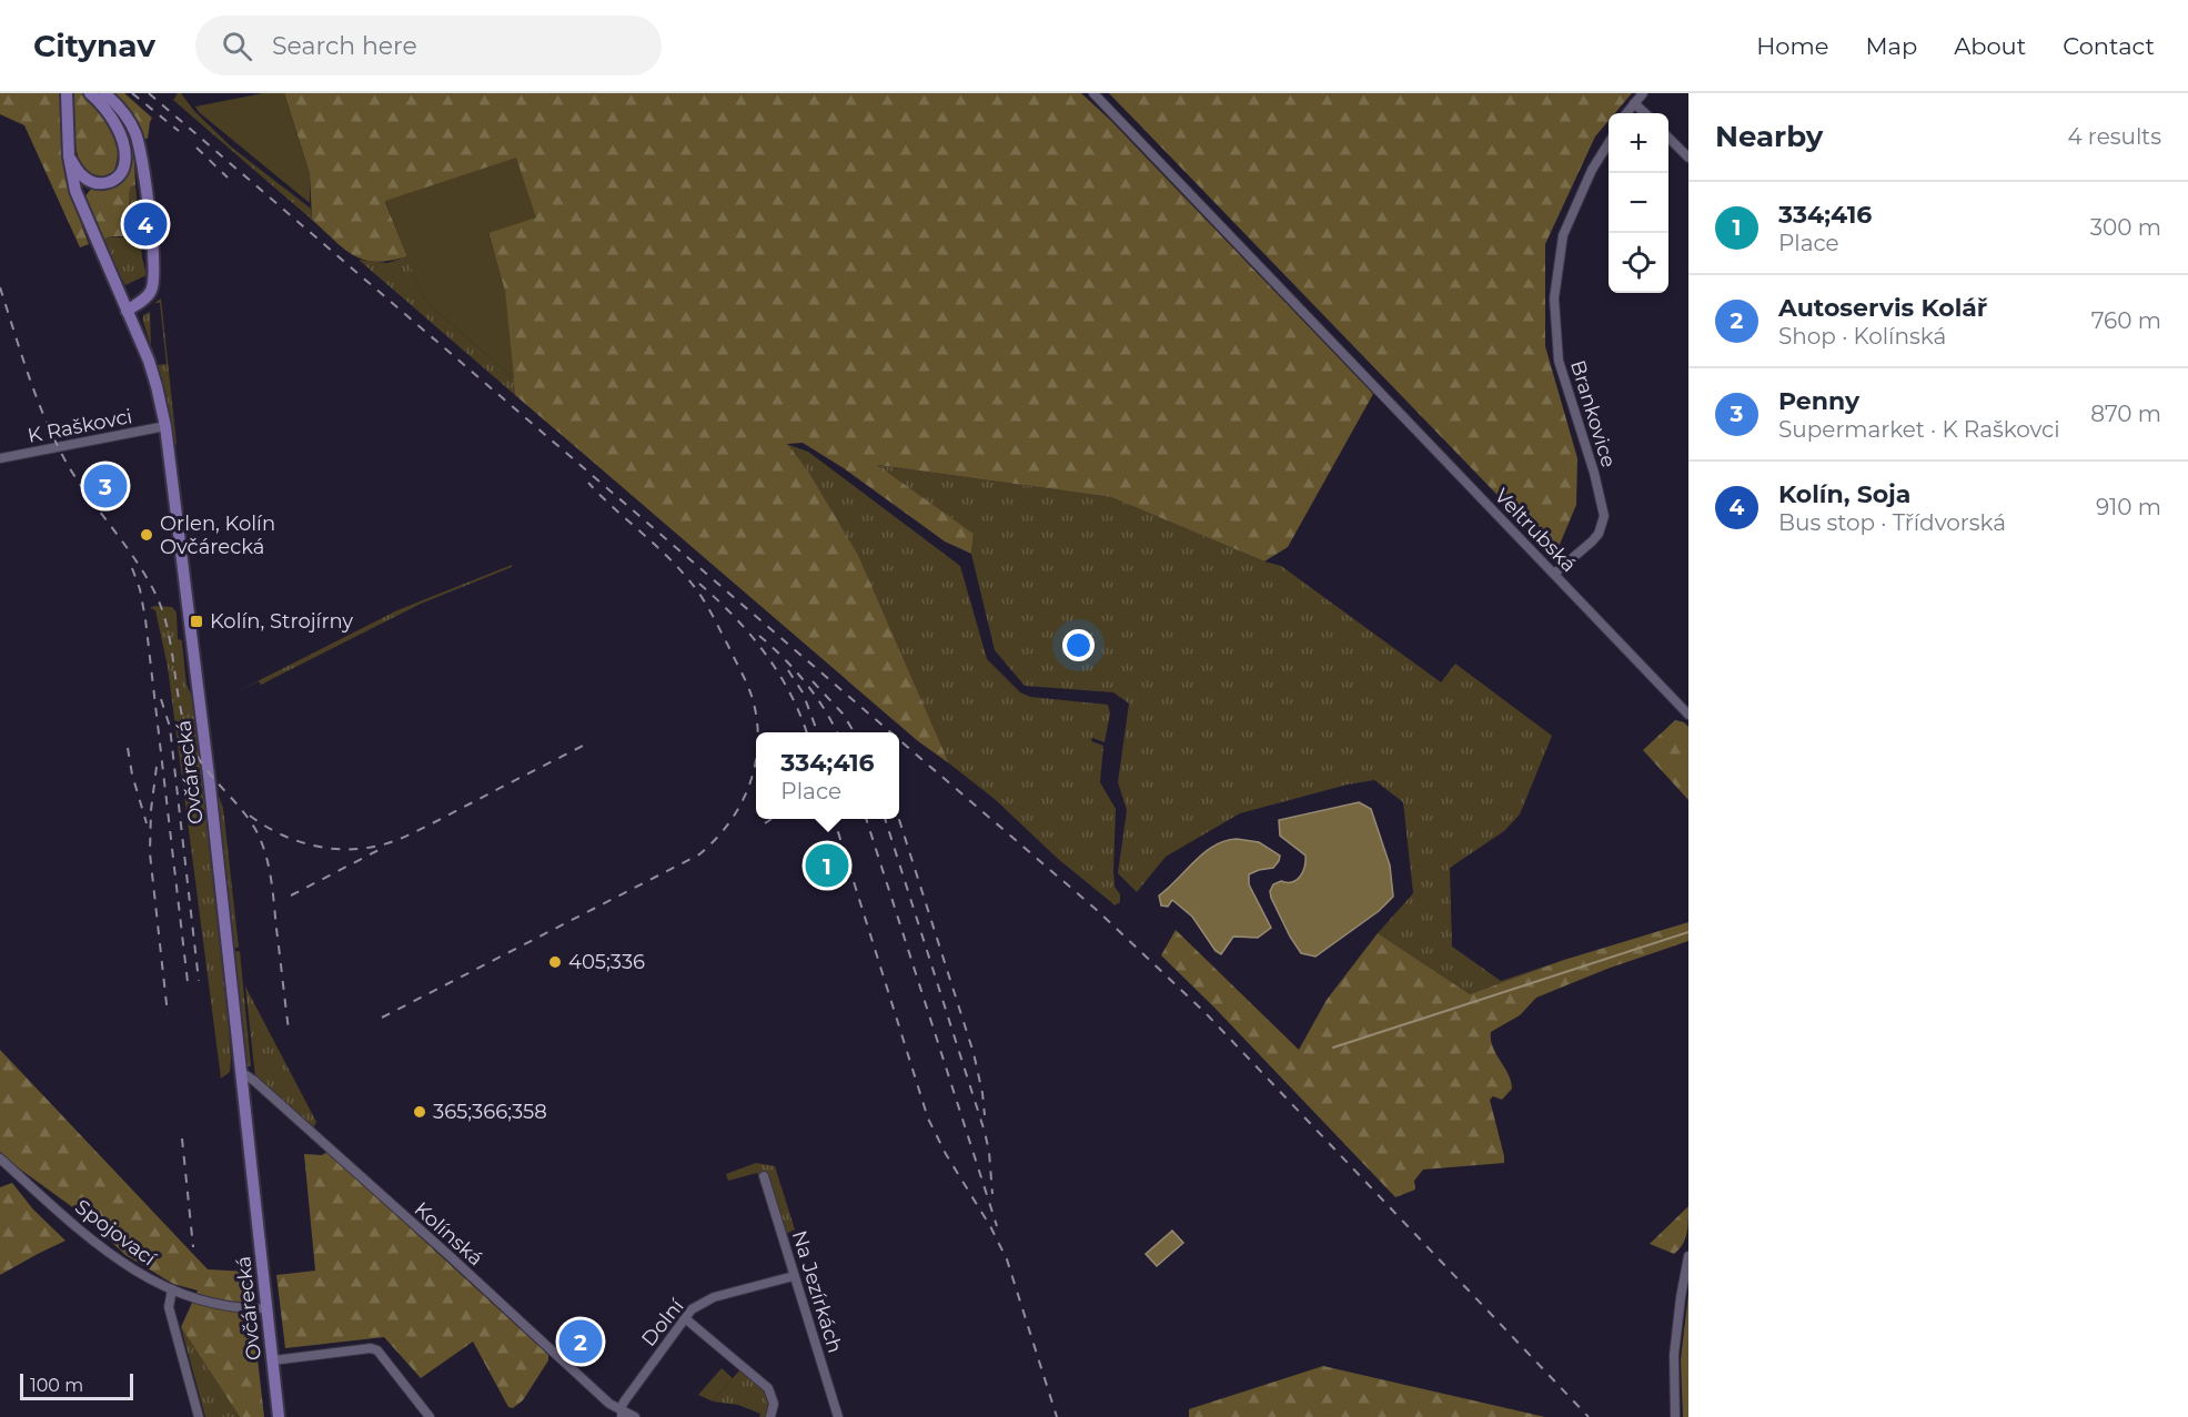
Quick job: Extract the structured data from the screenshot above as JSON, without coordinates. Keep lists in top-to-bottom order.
{
  "streets": {
    "main road": ["Ovčárecká"],
    "street": [
      "Brankovice",
      "K Raškovci",
      "Veltrubská",
      "Spojovací",
      "Kolínská",
      "Na Jezírkách",
      "Dolní"
    ]
  },
  "crossings": [
    ["Brankovice", "Veltrubská"],
    ["K Raškovci", "Ovčárecká"],
    ["Ovčárecká", "Spojovací"],
    ["Ovčárecká", "Kolínská"],
    ["Kolínská", "Dolní"],
    ["Na Jezírkách", "Dolní"]
  ],
  "places": {
    "other": ["Orlen, Kolín Ovčárecká", "405;336", "365;366;358"],
    "transit": ["Kolín, Strojírny"]
  },
  "scale_bar": "100 m",
  "page": {
    "header": "Citynav",
    "search": "Search here",
    "nav": [
      "Home",
      "Map",
      "About",
      "Contact"
    ],
    "heading": ["Nearby", "4 results"],
    "map_buttons": ["+", "−"],
    "list": [
      {
        "mark": "1",
        "name": "334;416",
        "note": "Place",
        "value": "300 m"
      },
      {
        "mark": "2",
        "name": "Autoservis Kolář",
        "note": "Shop · Kolínská",
        "value": "760 m"
      },
      {
        "mark": "3",
        "name": "Penny",
        "note": "Supermarket · K Raškovci",
        "value": "870 m"
      },
      {
        "mark": "4",
        "name": "Kolín, Soja",
        "note": "Bus stop · Třídvorská",
        "value": "910 m"
      }
    ],
    "pins": [
      "4",
      "3",
      "1",
      "2"
    ],
    "popup": ["334;416", "Place"],
    "scale": "100 m"
  }
}
